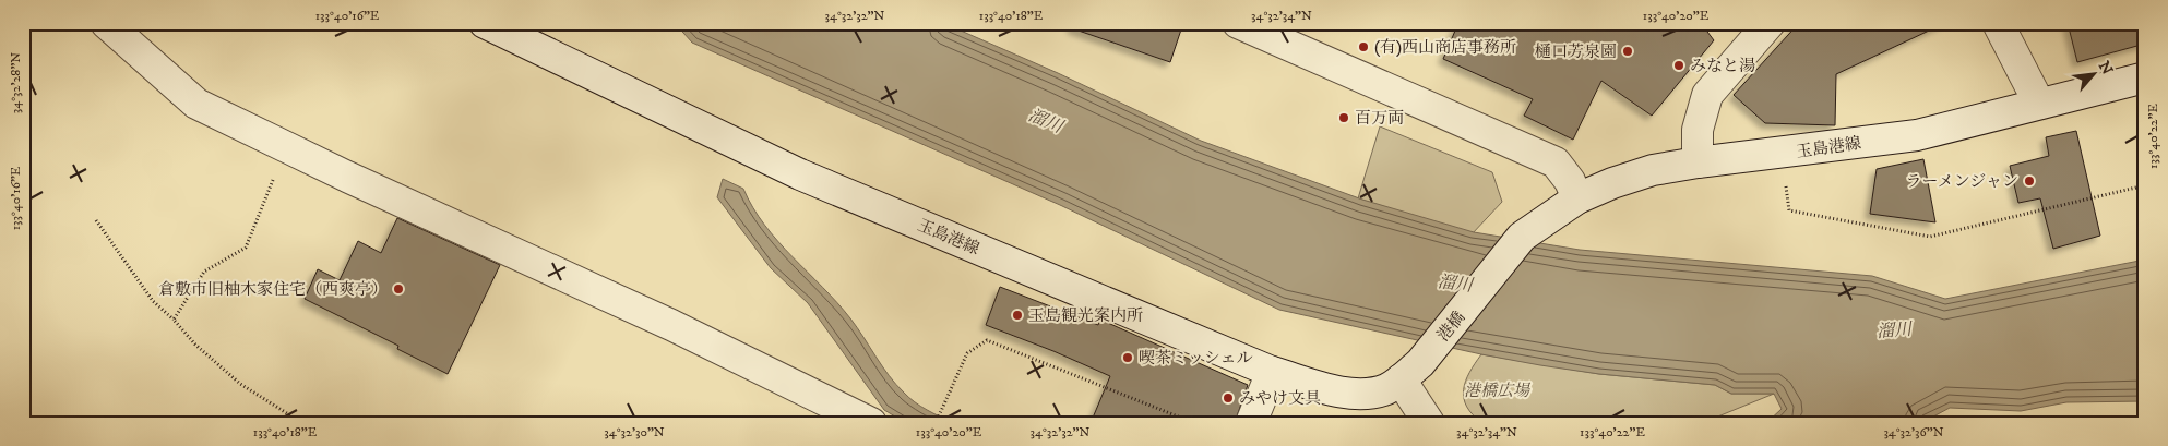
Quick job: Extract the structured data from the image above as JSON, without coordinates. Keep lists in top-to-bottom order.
{
  "streets": {
    "main road": ["玉島港線", "港橋"]
  },
  "crossings": [
    ["玉島港線", "港橋"]
  ],
  "water": ["溜川"],
  "parks": ["港橋広場"],
  "places": [
    "(有)西山商店事務所",
    "樋口芳泉園",
    "みなと湯",
    "百万両",
    "ラーメンジャン",
    "倉敷市旧柚木家住宅（西爽亭）",
    "玉島観光案内所",
    "喫茶ミッシェル",
    "みやけ文具"
  ],
  "north": "top right",
  "coordinates": [
    "133°40'16\"E",
    "34°32'32\"N",
    "133°40'18\"E",
    "34°32'34\"N",
    "133°40'20\"E",
    "34°32'28\"N",
    "133°40'22\"E",
    "34°32'30\"N",
    "34°32'36\"N"
  ]
}
